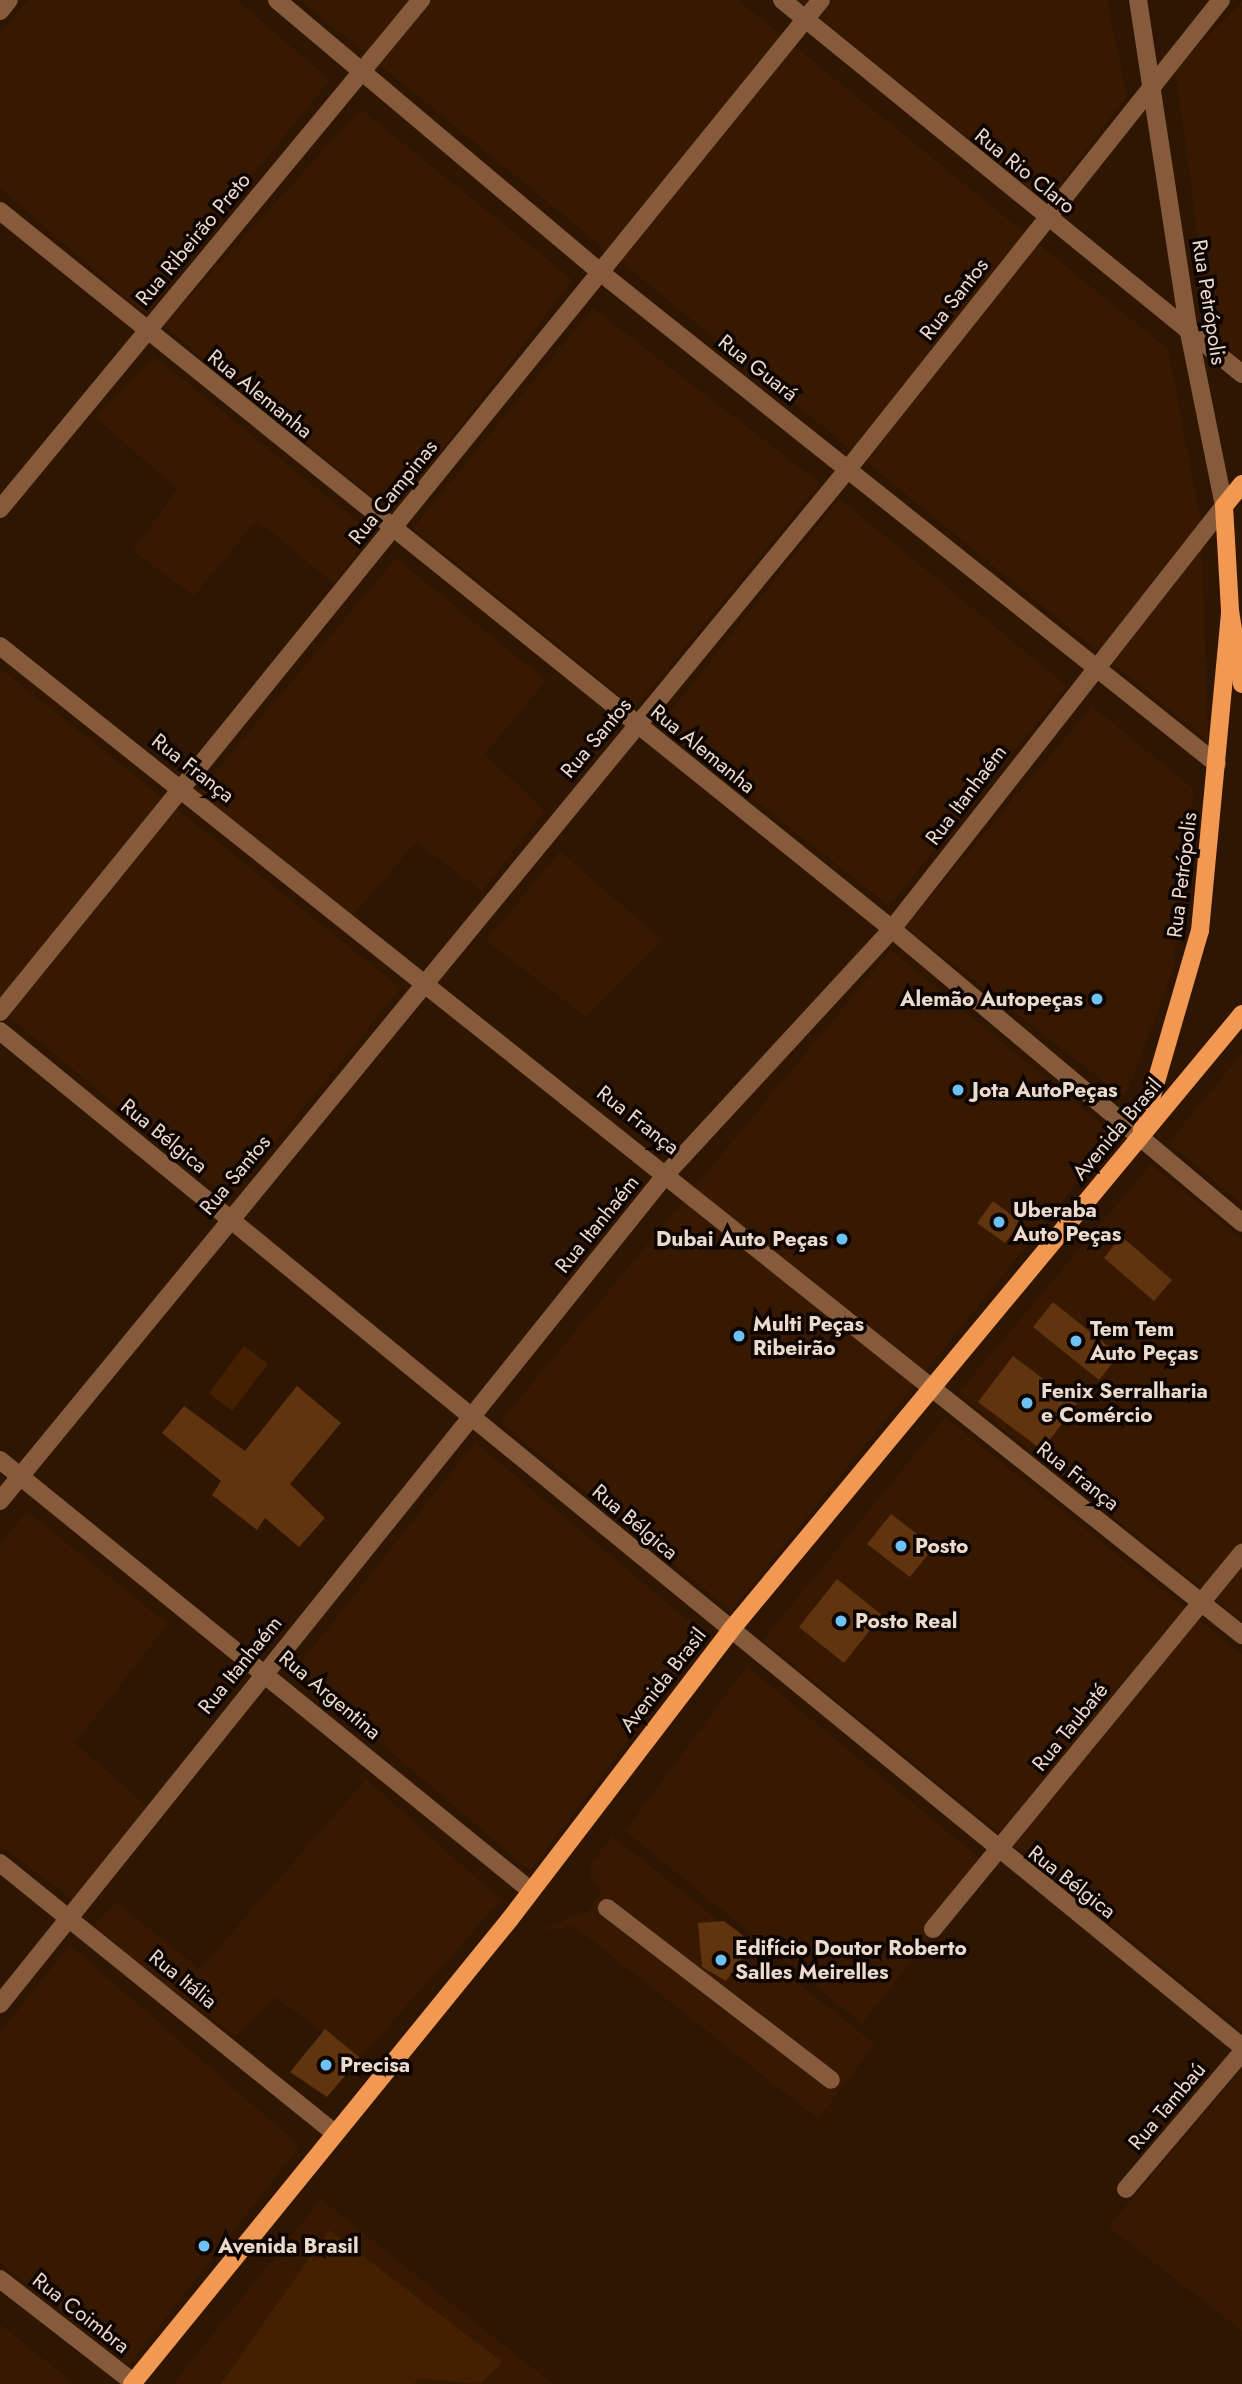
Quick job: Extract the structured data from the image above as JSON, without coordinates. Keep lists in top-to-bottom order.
{
  "streets": {
    "main road": ["Rua Petrópolis", "Rua Itanhaém", "Avenida Brasil"],
    "street": [
      "Rua Rio Claro",
      "Rua Ribeirão Preto",
      "Rua Santos",
      "Rua Guará",
      "Rua Alemanha",
      "Rua Campinas",
      "Rua França",
      "Rua Bélgica",
      "Rua Argentina",
      "Rua Taubaté",
      "Rua Itália",
      "Rua Tambaú",
      "Rua Coimbra"
    ]
  },
  "crossings": [
    ["Rua Rio Claro", "Rua Santos"],
    ["Rua Rio Claro", "Rua Petrópolis"],
    ["Rua Rio Claro", "Rua Campinas"],
    ["Rua Ribeirão Preto", "Rua Guará"],
    ["Rua Ribeirão Preto", "Rua Alemanha"],
    ["Rua Santos", "Rua Petrópolis"],
    ["Rua Santos", "Rua Guará"],
    ["Rua Santos", "Rua Alemanha"],
    ["Rua Santos", "Rua França"],
    ["Rua Santos", "Rua Bélgica"],
    ["Rua Santos", "Rua Argentina"],
    ["Rua Petrópolis", "Rua Guará"],
    ["Rua Petrópolis", "Rua Alemanha"],
    ["Rua Petrópolis", "Rua Itanhaém"],
    ["Rua Petrópolis", "Avenida Brasil"],
    ["Rua Guará", "Rua Campinas"],
    ["Rua Guará", "Rua Itanhaém"],
    ["Rua Alemanha", "Rua Campinas"],
    ["Rua Alemanha", "Rua Itanhaém"],
    ["Rua Alemanha", "Avenida Brasil"],
    ["Rua Campinas", "Rua França"],
    ["Rua França", "Rua Itanhaém"],
    ["Rua França", "Avenida Brasil"],
    ["Rua França", "Rua Taubaté"],
    ["Rua Itanhaém", "Rua Bélgica"],
    ["Rua Itanhaém", "Rua Argentina"],
    ["Rua Itanhaém", "Rua Itália"],
    ["Avenida Brasil", "Rua Bélgica"],
    ["Avenida Brasil", "Rua Argentina"],
    ["Avenida Brasil", "Rua Itália"],
    ["Avenida Brasil", "Rua Coimbra"],
    ["Rua Bélgica", "Rua Taubaté"],
    ["Rua Bélgica", "Rua Tambaú"]
  ],
  "places": [
    "Alemão Autopeças",
    "Jota AutoPeças",
    "Uberaba Auto Peças",
    "Dubai Auto Peças",
    "Multi Peças Ribeirão",
    "Tem Tem Auto Peças",
    "Fenix Serralharia e Comércio",
    "Posto",
    "Posto Real",
    "Edifício Doutor Roberto Salles Meirelles",
    "Precisa",
    "Avenida Brasil"
  ]
}
